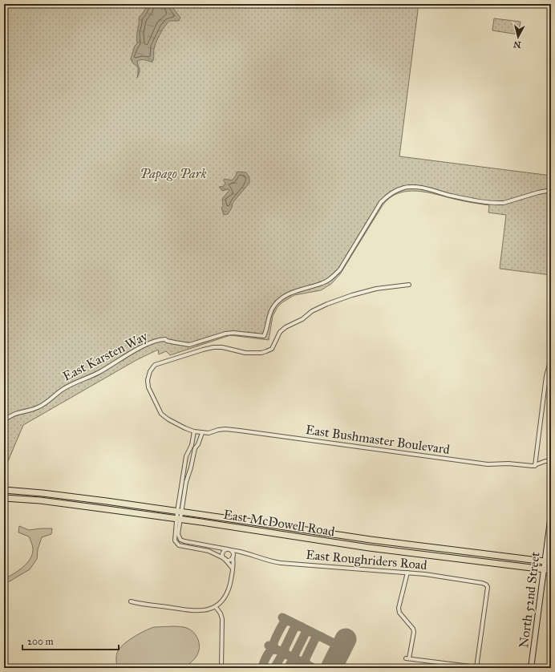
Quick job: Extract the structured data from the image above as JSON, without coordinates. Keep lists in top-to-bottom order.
{
  "streets": {
    "main road": ["East McDowell Road", "North 52nd Street"],
    "street": ["East Karsten Way", "East Bushmaster Boulevard", "East Roughriders Road"]
  },
  "crossings": [
    ["East McDowell Road", "North 52nd Street"]
  ],
  "parks": ["Papago Park"],
  "scale_bar": "200 m",
  "north": "bottom"
}
